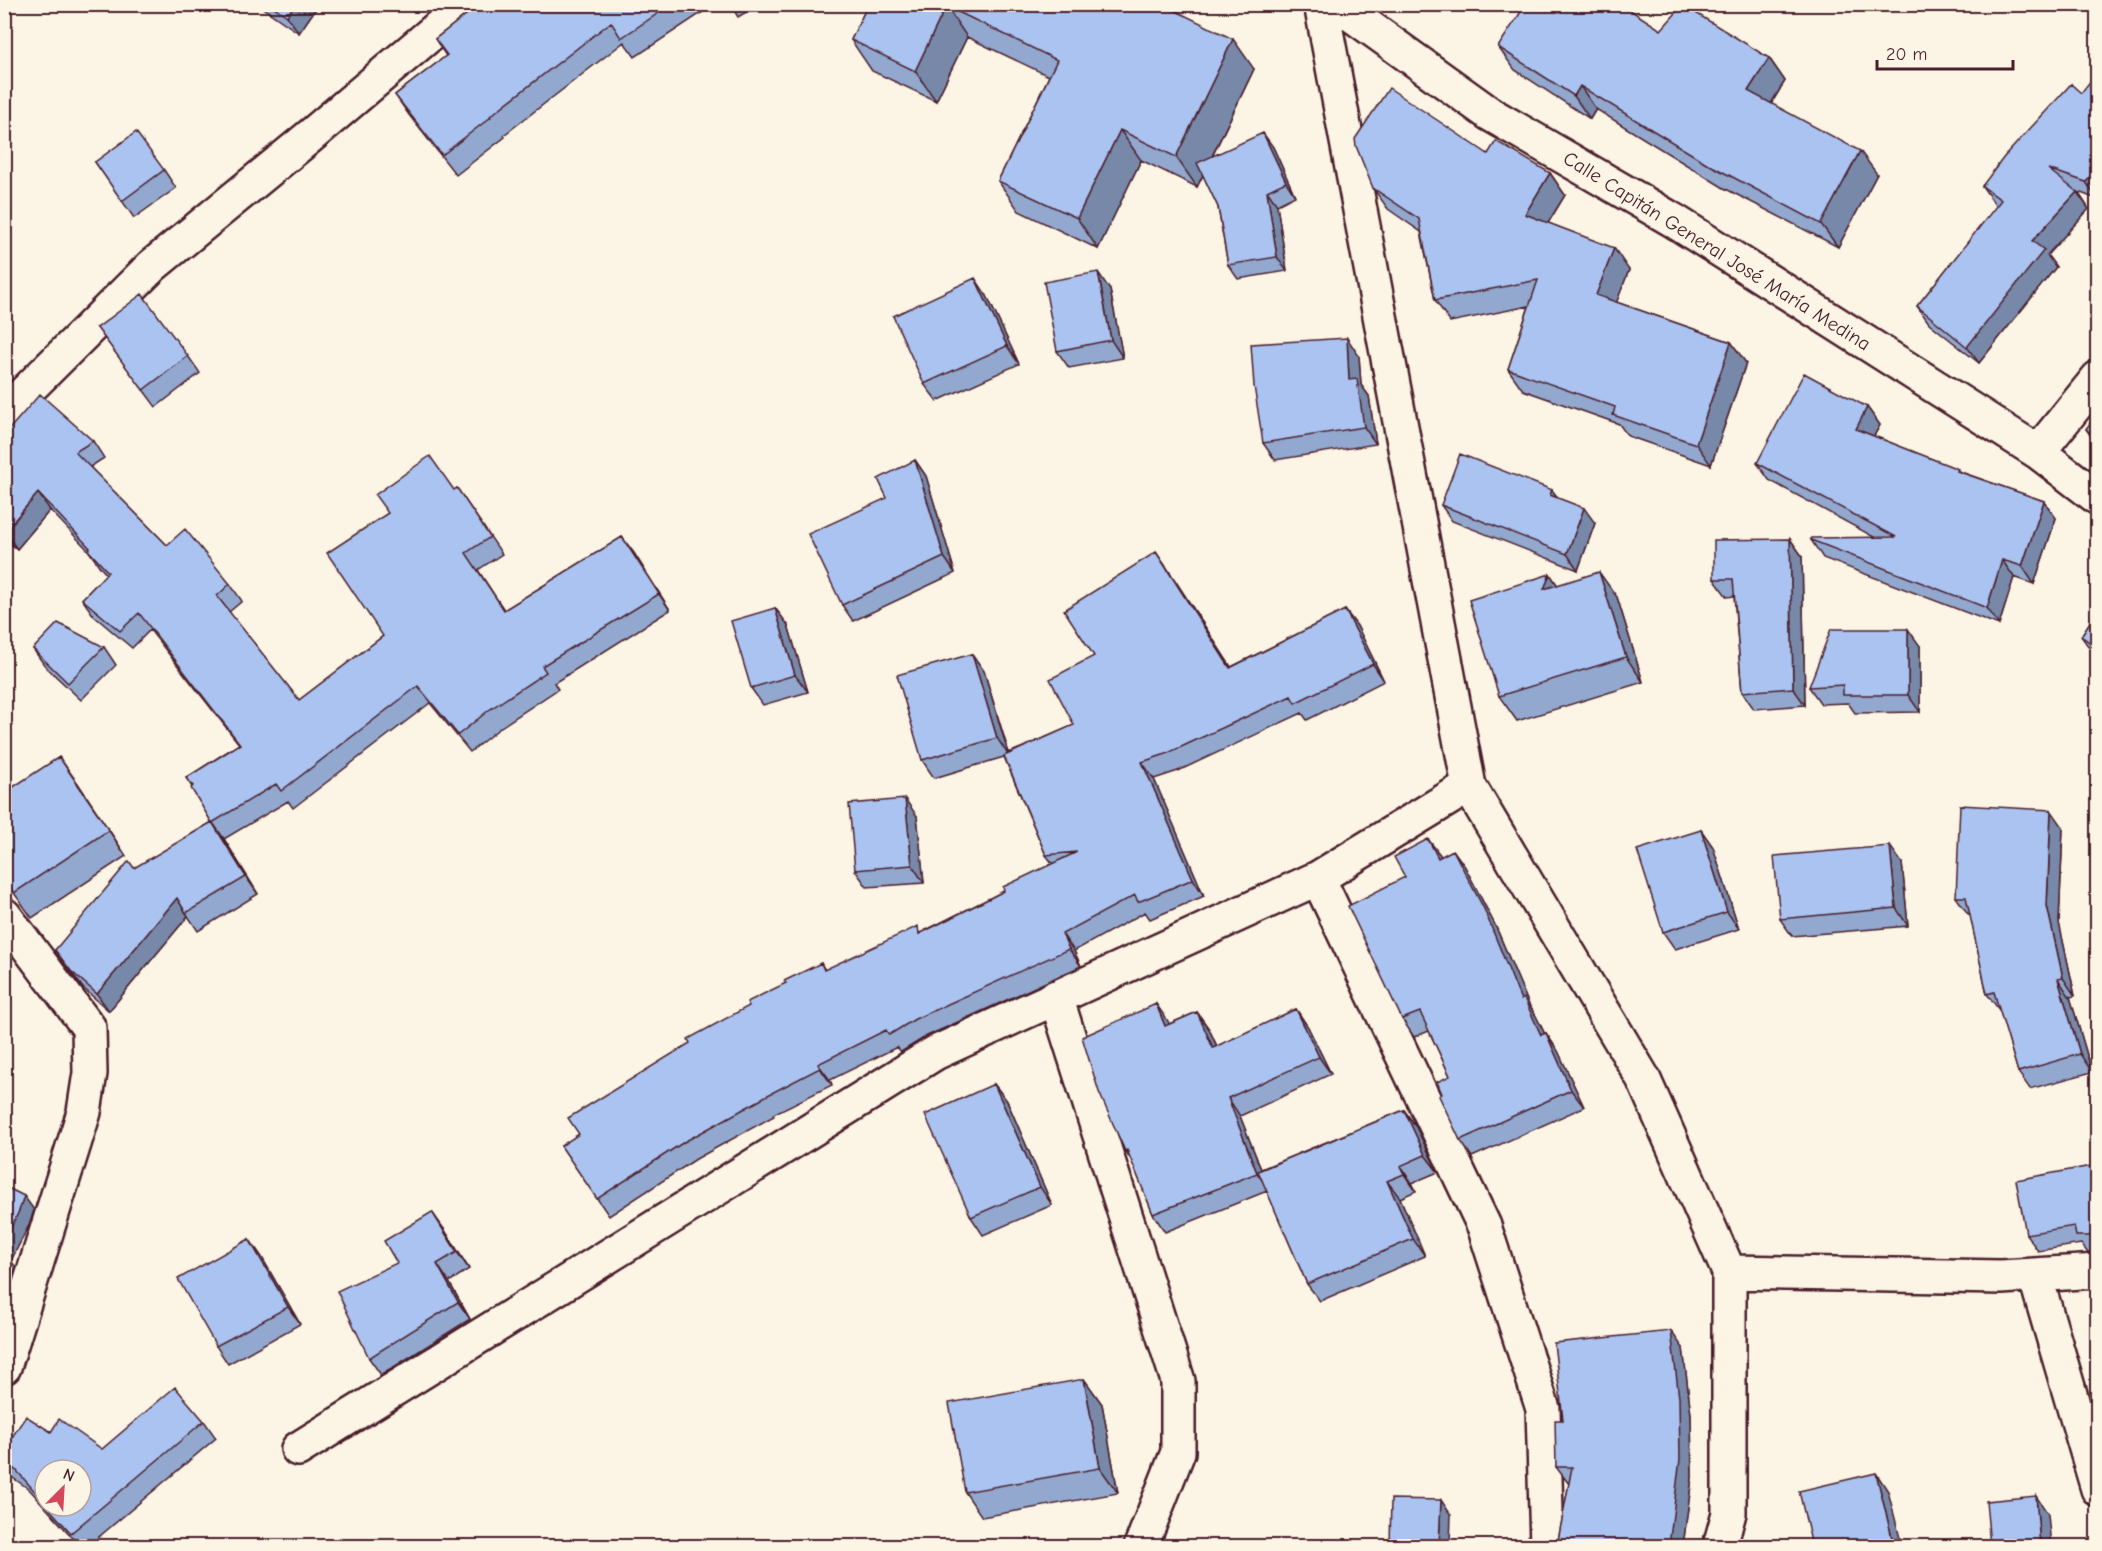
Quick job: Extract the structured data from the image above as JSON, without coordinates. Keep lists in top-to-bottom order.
{
  "streets": {
    "street": ["Calle Capitán General José María Medina"]
  },
  "scale_bar": "20 m",
  "north": "top right"
}
